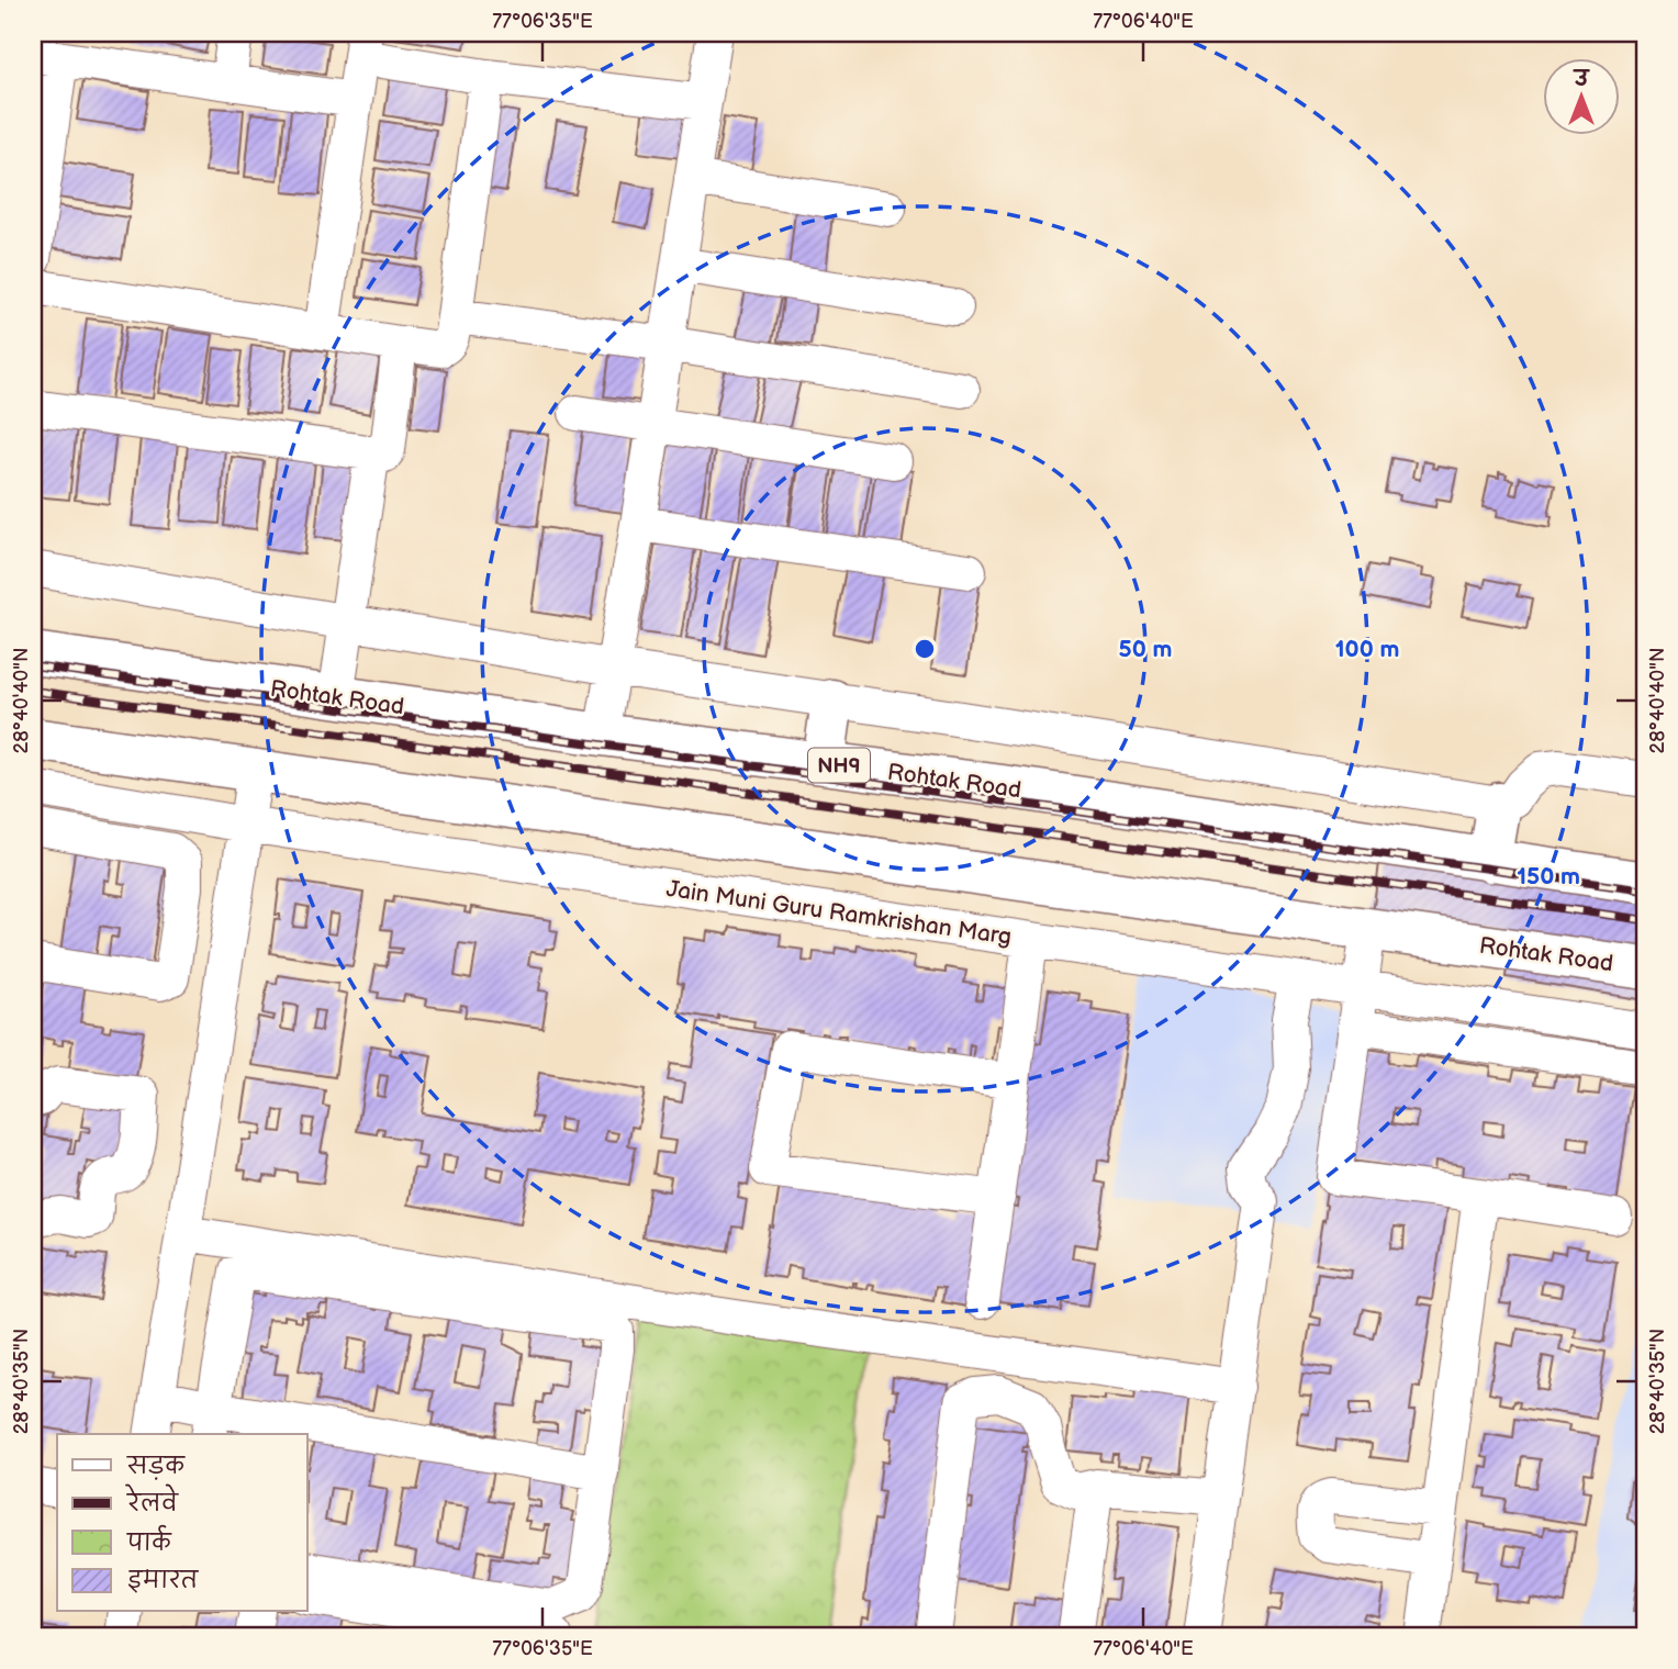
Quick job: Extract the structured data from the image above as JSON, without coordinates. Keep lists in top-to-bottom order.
{
  "streets": {
    "main road": ["Rohtak Road", "NH9"],
    "street": ["Jain Muni Guru Ramkrishan Marg"]
  },
  "legend": [
    "सड़क",
    "रेलवे",
    "पार्क",
    "इमारत"
  ],
  "north": "top",
  "coordinates": [
    "77°06'35\"E",
    "77°06'40\"E",
    "28°40'40\"N",
    "28°40'35\"N"
  ],
  "rings": ["50 m", "100 m", "150 m"]
}
